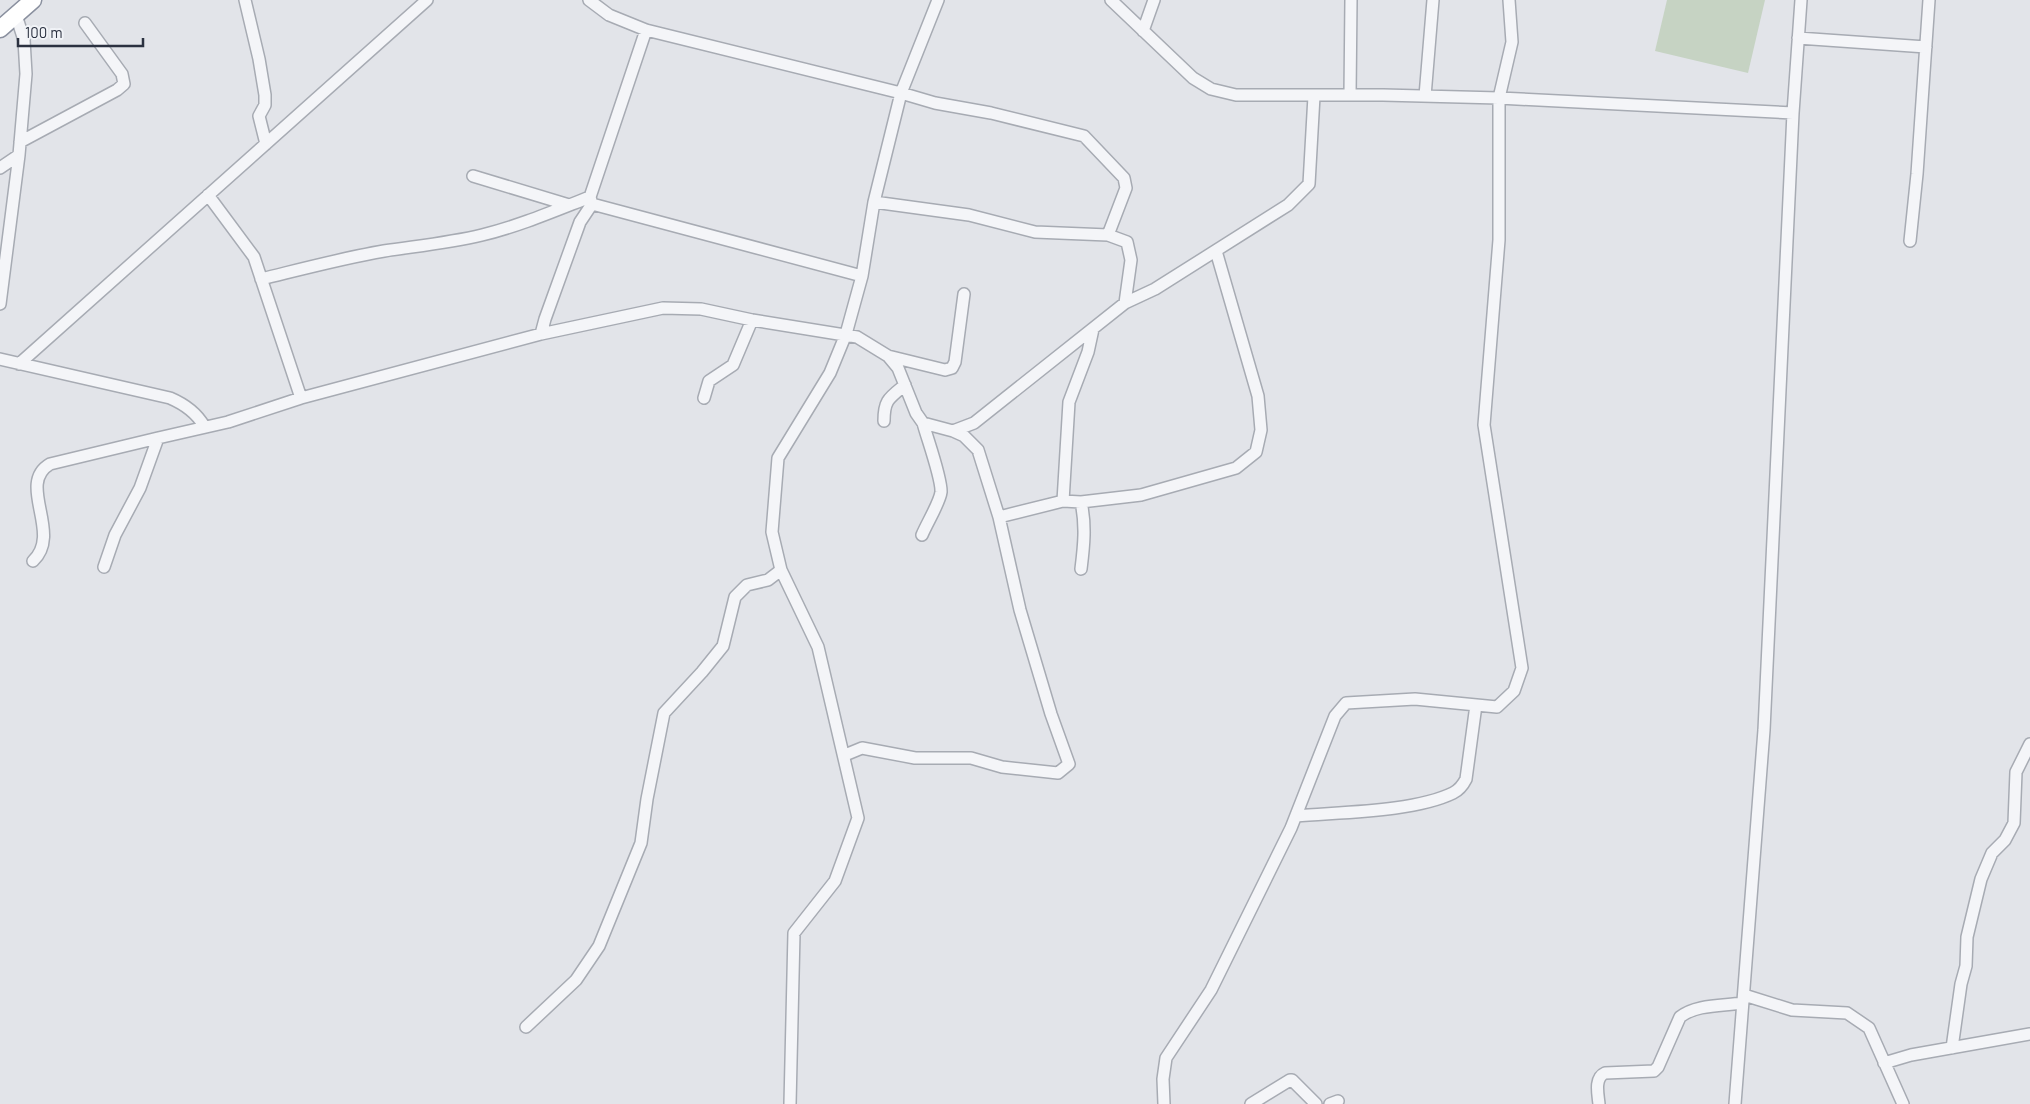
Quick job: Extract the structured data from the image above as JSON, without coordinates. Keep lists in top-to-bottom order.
{
  "scale_bar": "100 m"
}
